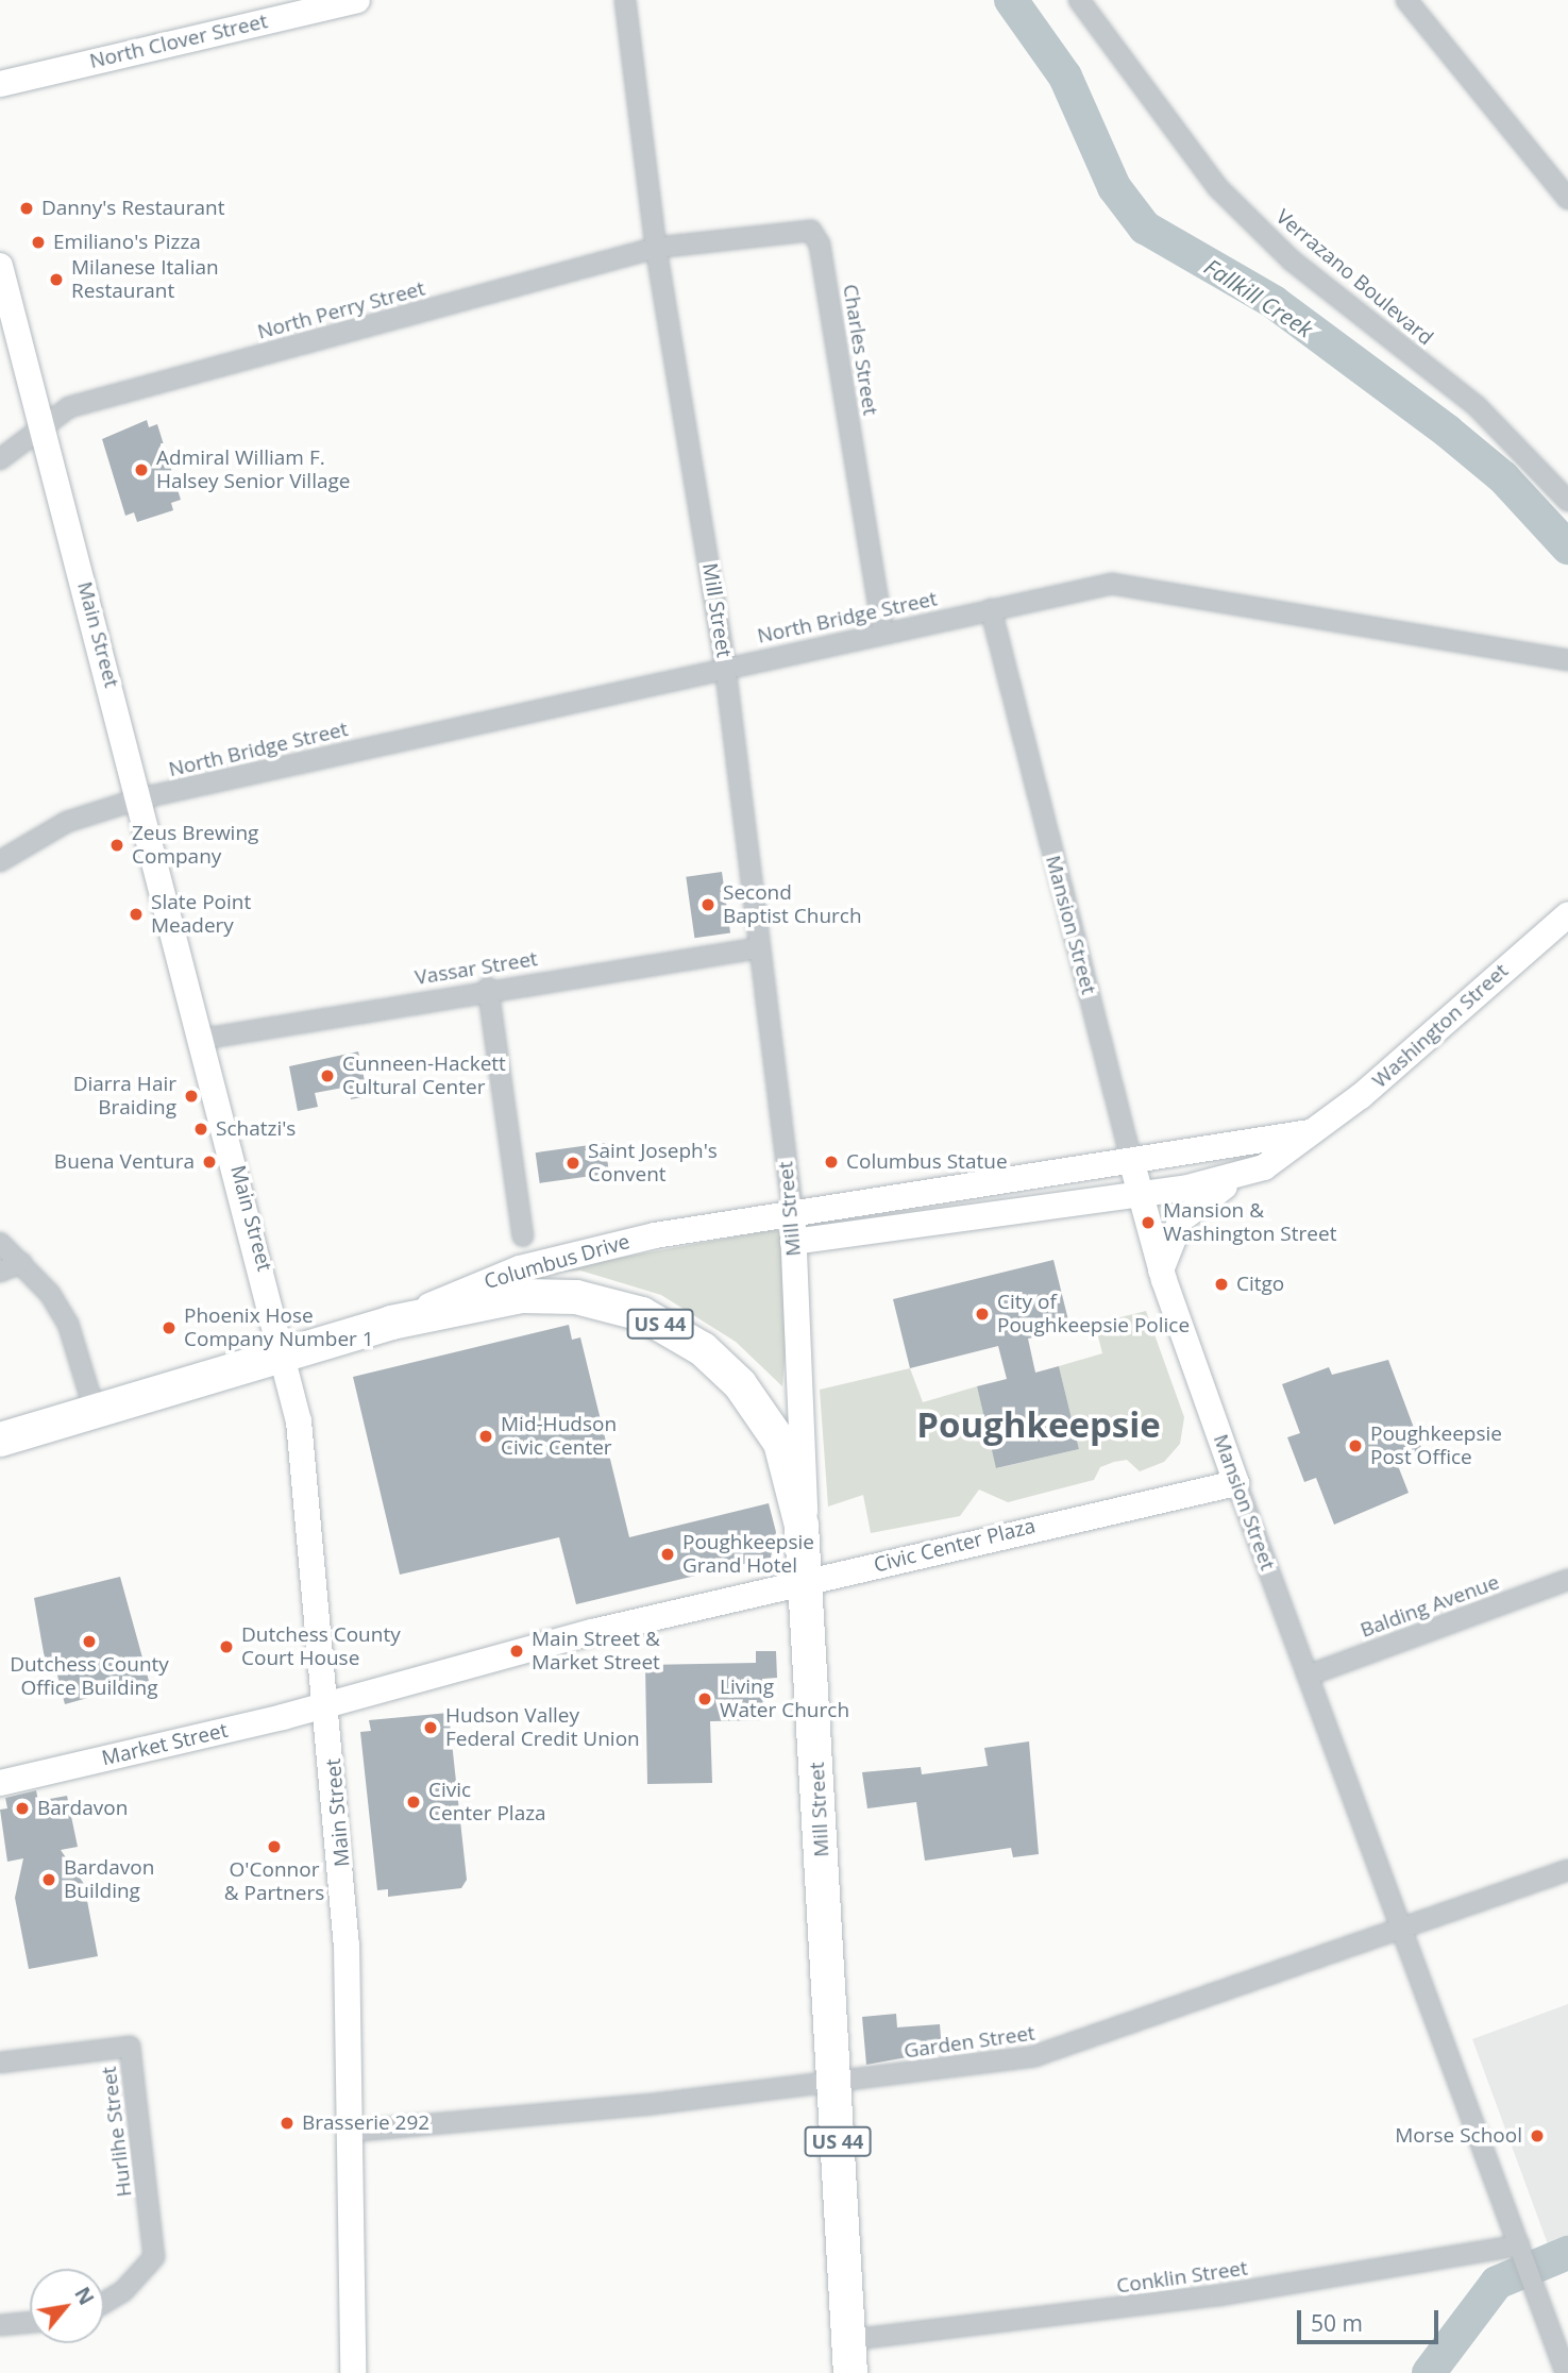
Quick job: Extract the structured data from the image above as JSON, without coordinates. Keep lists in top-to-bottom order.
{
  "streets": {
    "highway": ["Mill Street", "Columbus Drive", "US 44"],
    "street": [
      "North Clover Street",
      "Verrazano Boulevard",
      "North Perry Street",
      "Charles Street",
      "North Bridge Street",
      "Main Street",
      "Mansion Street",
      "Vassar Street",
      "Washington Street",
      "Civic Center Plaza",
      "Balding Avenue",
      "Market Street",
      "Garden Street",
      "Hurlihe Street",
      "Conklin Street"
    ]
  },
  "crossings": [
    ["North Perry Street", "Charles Street"],
    ["North Perry Street", "Mill Street"],
    ["North Perry Street", "Main Street"],
    ["Charles Street", "Mill Street"],
    ["Charles Street", "North Bridge Street"],
    ["Mill Street", "North Bridge Street"],
    ["Mill Street", "Vassar Street"],
    ["Mill Street", "Columbus Drive"],
    ["Mill Street", "US 44"],
    ["Mill Street", "Civic Center Plaza"],
    ["Mill Street", "Garden Street"],
    ["Mill Street", "Conklin Street"],
    ["North Bridge Street", "Main Street"],
    ["North Bridge Street", "Mansion Street"],
    ["Main Street", "Vassar Street"],
    ["Main Street", "Columbus Drive"],
    ["Main Street", "Civic Center Plaza"],
    ["Main Street", "Market Street"],
    ["Main Street", "Garden Street"],
    ["Mansion Street", "Washington Street"],
    ["Mansion Street", "Columbus Drive"],
    ["Mansion Street", "Civic Center Plaza"],
    ["Mansion Street", "Balding Avenue"],
    ["Mansion Street", "Garden Street"],
    ["Mansion Street", "Conklin Street"],
    ["Washington Street", "Columbus Drive"],
    ["Columbus Drive", "US 44"],
    ["Civic Center Plaza", "Market Street"]
  ],
  "districts": ["Poughkeepsie"],
  "water": ["Fallkill Creek"],
  "places": [
    "Danny's Restaurant",
    "Emiliano's Pizza",
    "Milanese Italian Restaurant",
    "Admiral William F. Halsey Senior Village",
    "Zeus Brewing Company",
    "Second Baptist Church",
    "Slate Point Meadery",
    "Cunneen-Hackett Cultural Center",
    "Diarra Hair Braiding",
    "Schatzi's",
    "Buena Ventura",
    "Columbus Statue",
    "Saint Joseph's Convent",
    "Mansion & Washington Street",
    "Citgo",
    "City of Poughkeepsie Police",
    "Phoenix Hose Company Number 1",
    "Mid-Hudson Civic Center",
    "Poughkeepsie Post Office",
    "Poughkeepsie Grand Hotel",
    "Dutchess County Office Building",
    "Dutchess County Court House",
    "Main Street & Market Street",
    "Living Water Church",
    "Hudson Valley Federal Credit Union",
    "Civic Center Plaza",
    "Bardavon",
    "O'Connor & Partners",
    "Bardavon Building",
    "Brasserie 292",
    "Morse School"
  ],
  "scale_bar": "50 m",
  "north": "top right"
}
